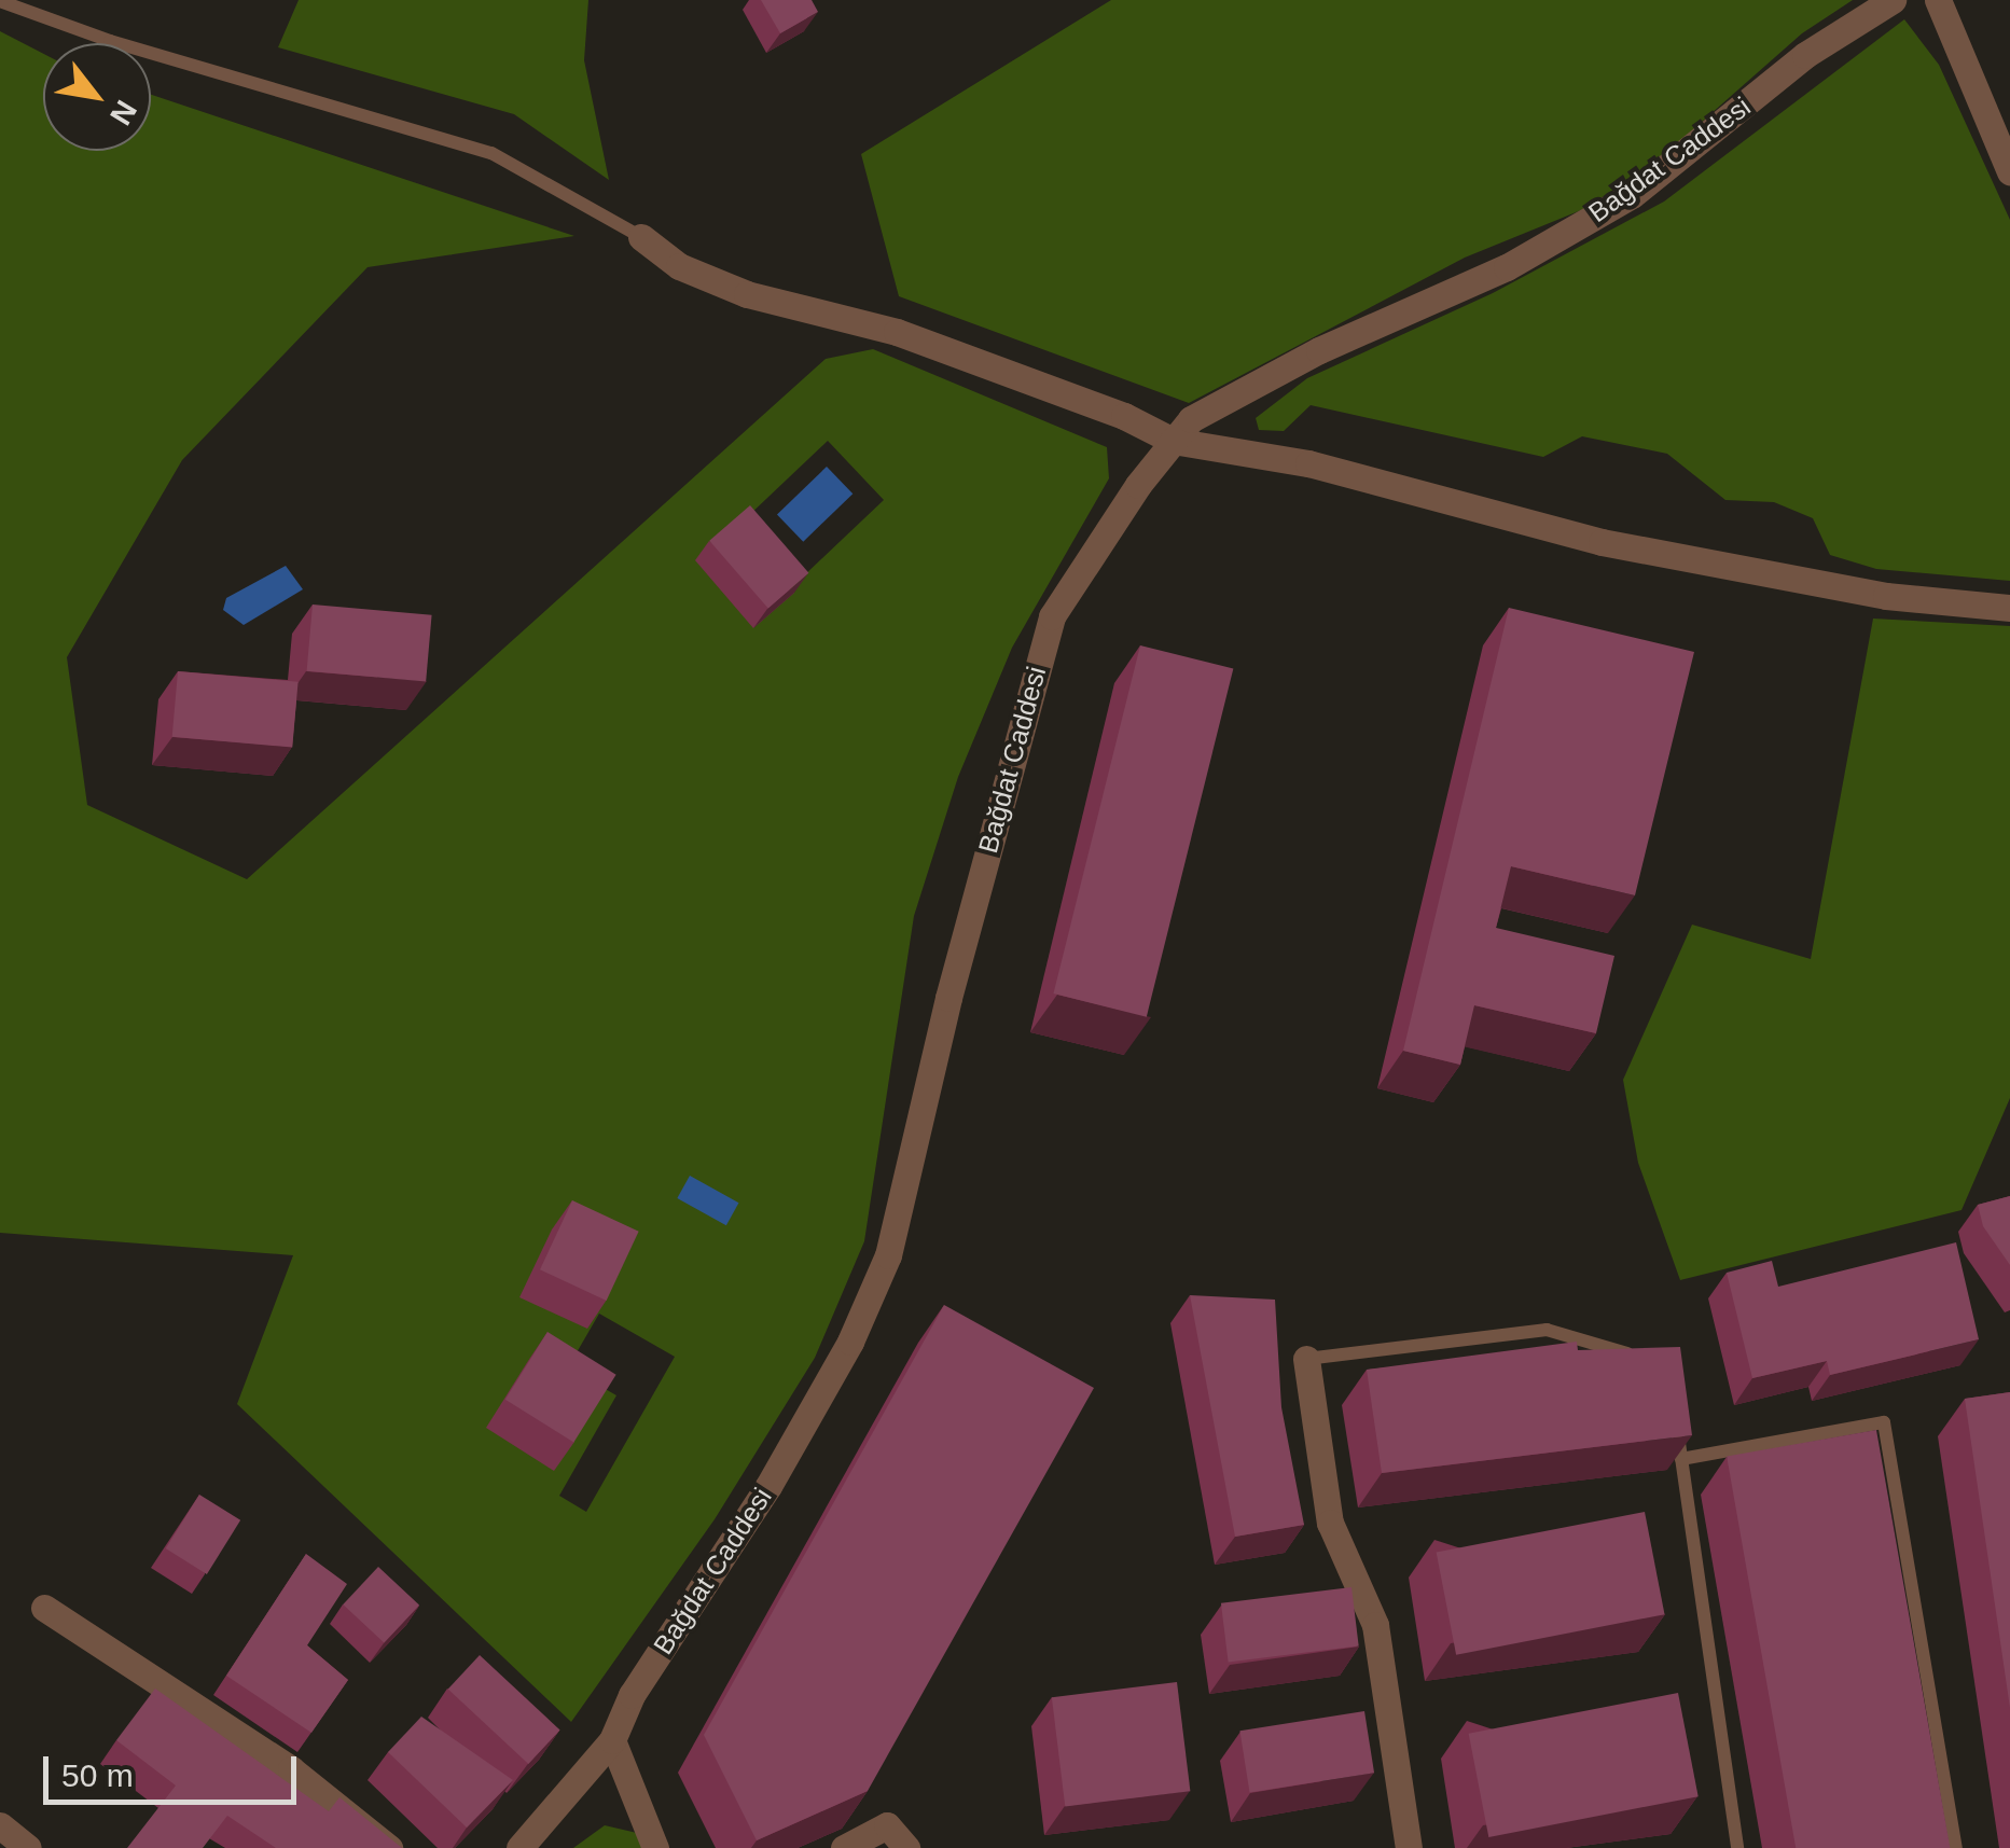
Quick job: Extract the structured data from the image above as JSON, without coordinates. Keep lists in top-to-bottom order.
{
  "streets": {
    "street": ["Bağdat Caddesi"]
  },
  "scale_bar": "50 m",
  "north": "bottom right"
}
